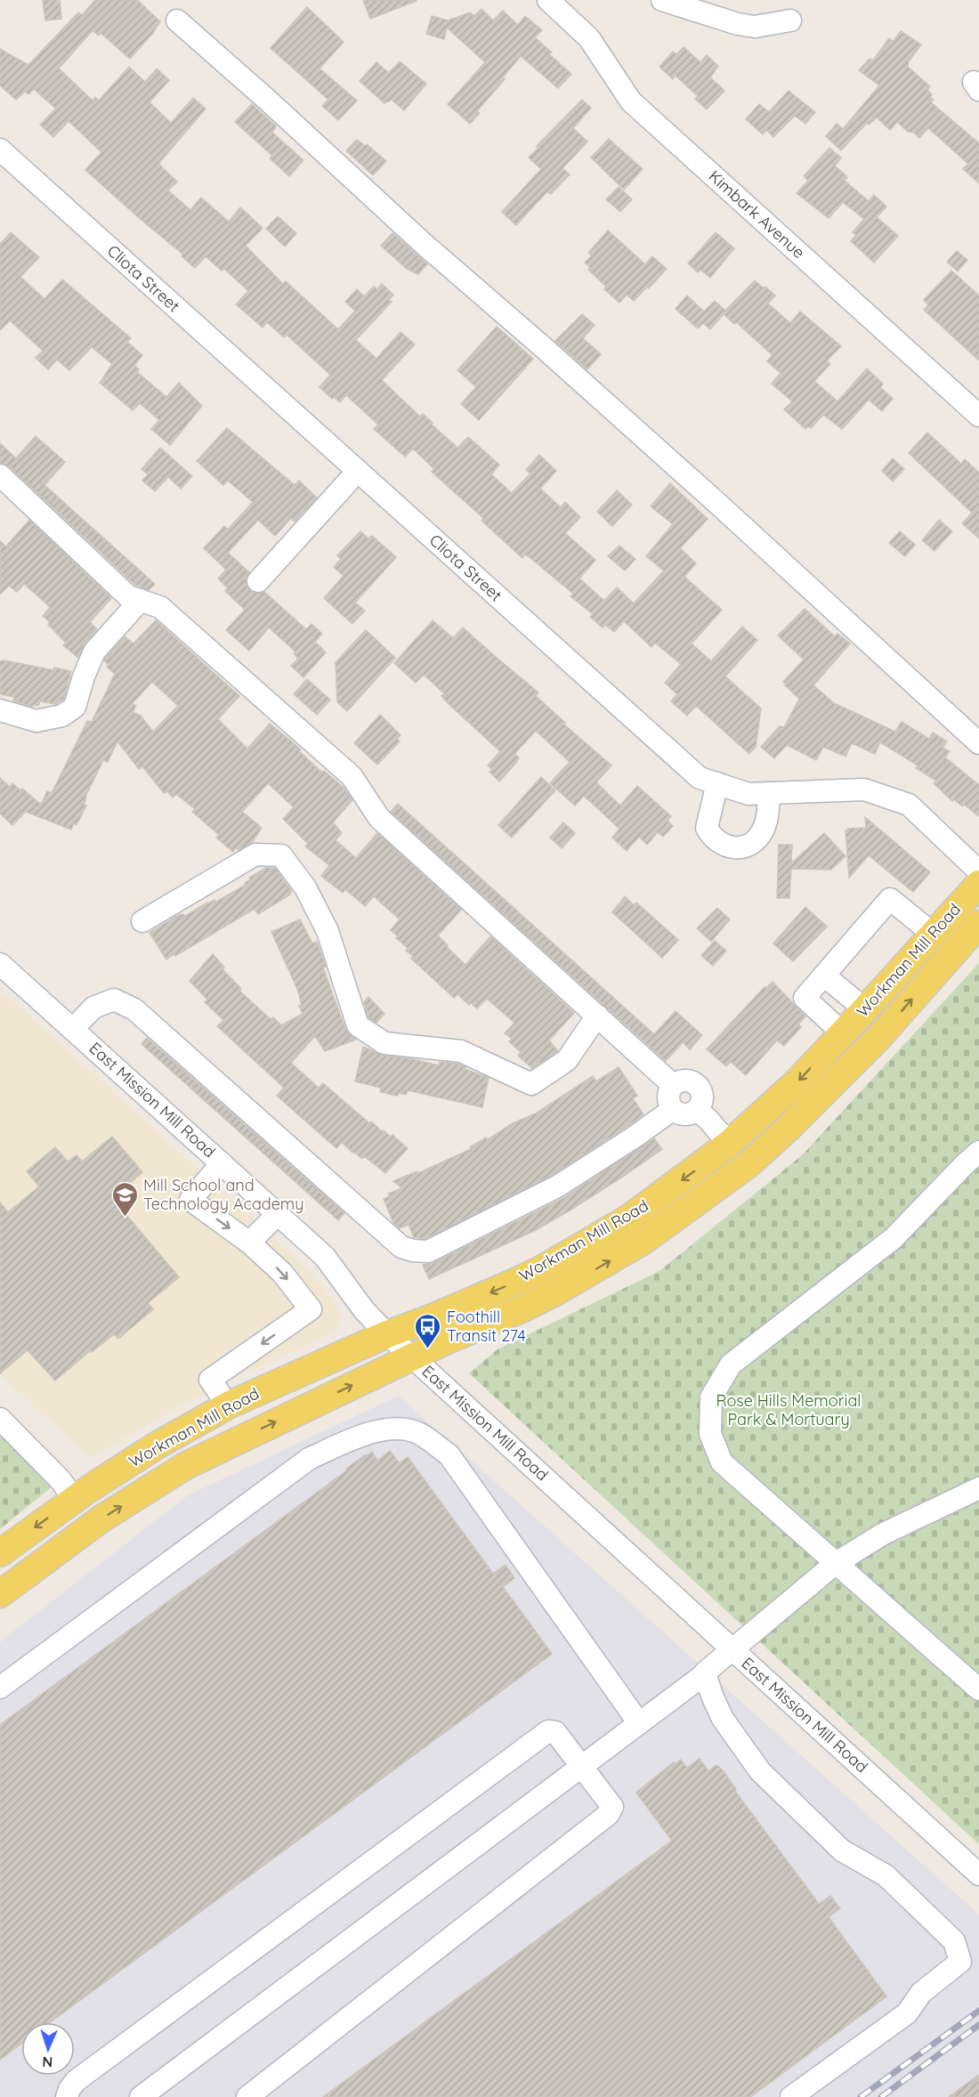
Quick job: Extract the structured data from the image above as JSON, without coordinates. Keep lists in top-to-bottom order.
{
  "streets": {
    "main road": ["Workman Mill Road"],
    "street": ["Kimbark Avenue", "Cliota Street", "East Mission Mill Road"]
  },
  "crossings": [
    ["Workman Mill Road", "East Mission Mill Road"]
  ],
  "parks": ["Rose Hills Memorial Park & Mortuary"],
  "places": {
    "school or university": ["Mill School and Technology Academy"],
    "bus stop": ["Foothill Transit 274"]
  },
  "north": "bottom"
}
